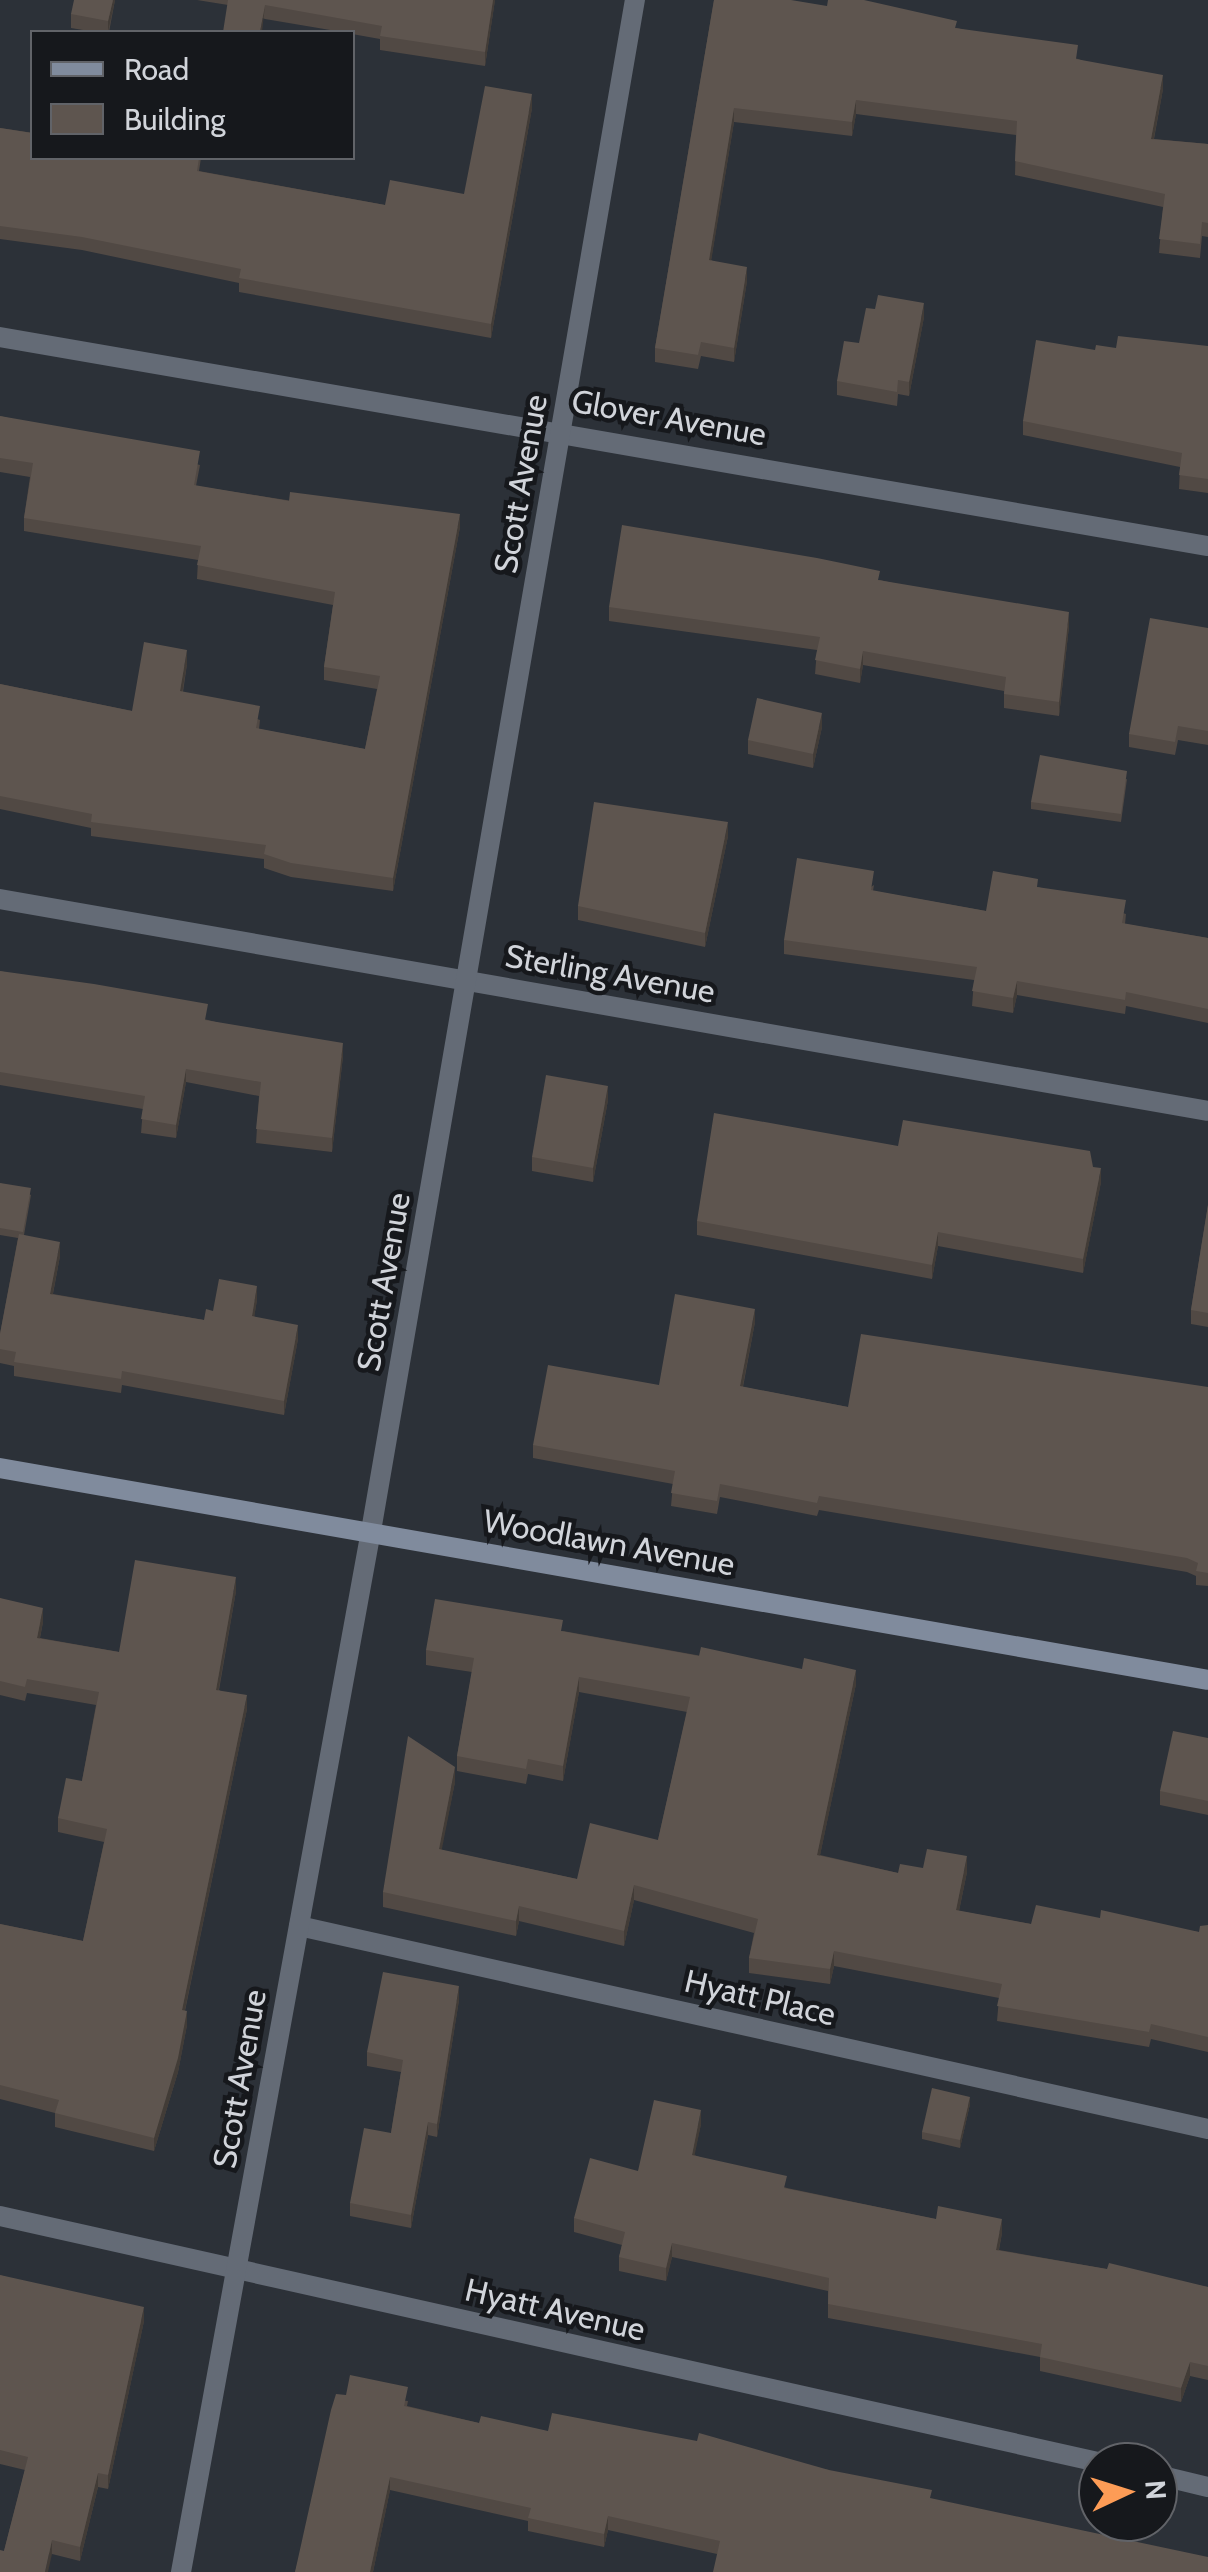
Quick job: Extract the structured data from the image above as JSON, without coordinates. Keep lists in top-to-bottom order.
{
  "streets": {
    "street": [
      "Glover Avenue",
      "Scott Avenue",
      "Sterling Avenue",
      "Woodlawn Avenue",
      "Hyatt Place",
      "Hyatt Avenue"
    ]
  },
  "crossings": [
    ["Glover Avenue", "Scott Avenue"],
    ["Scott Avenue", "Sterling Avenue"],
    ["Scott Avenue", "Woodlawn Avenue"],
    ["Scott Avenue", "Hyatt Place"],
    ["Scott Avenue", "Hyatt Avenue"]
  ],
  "legend": ["Road", "Building"],
  "north": "right"
}
